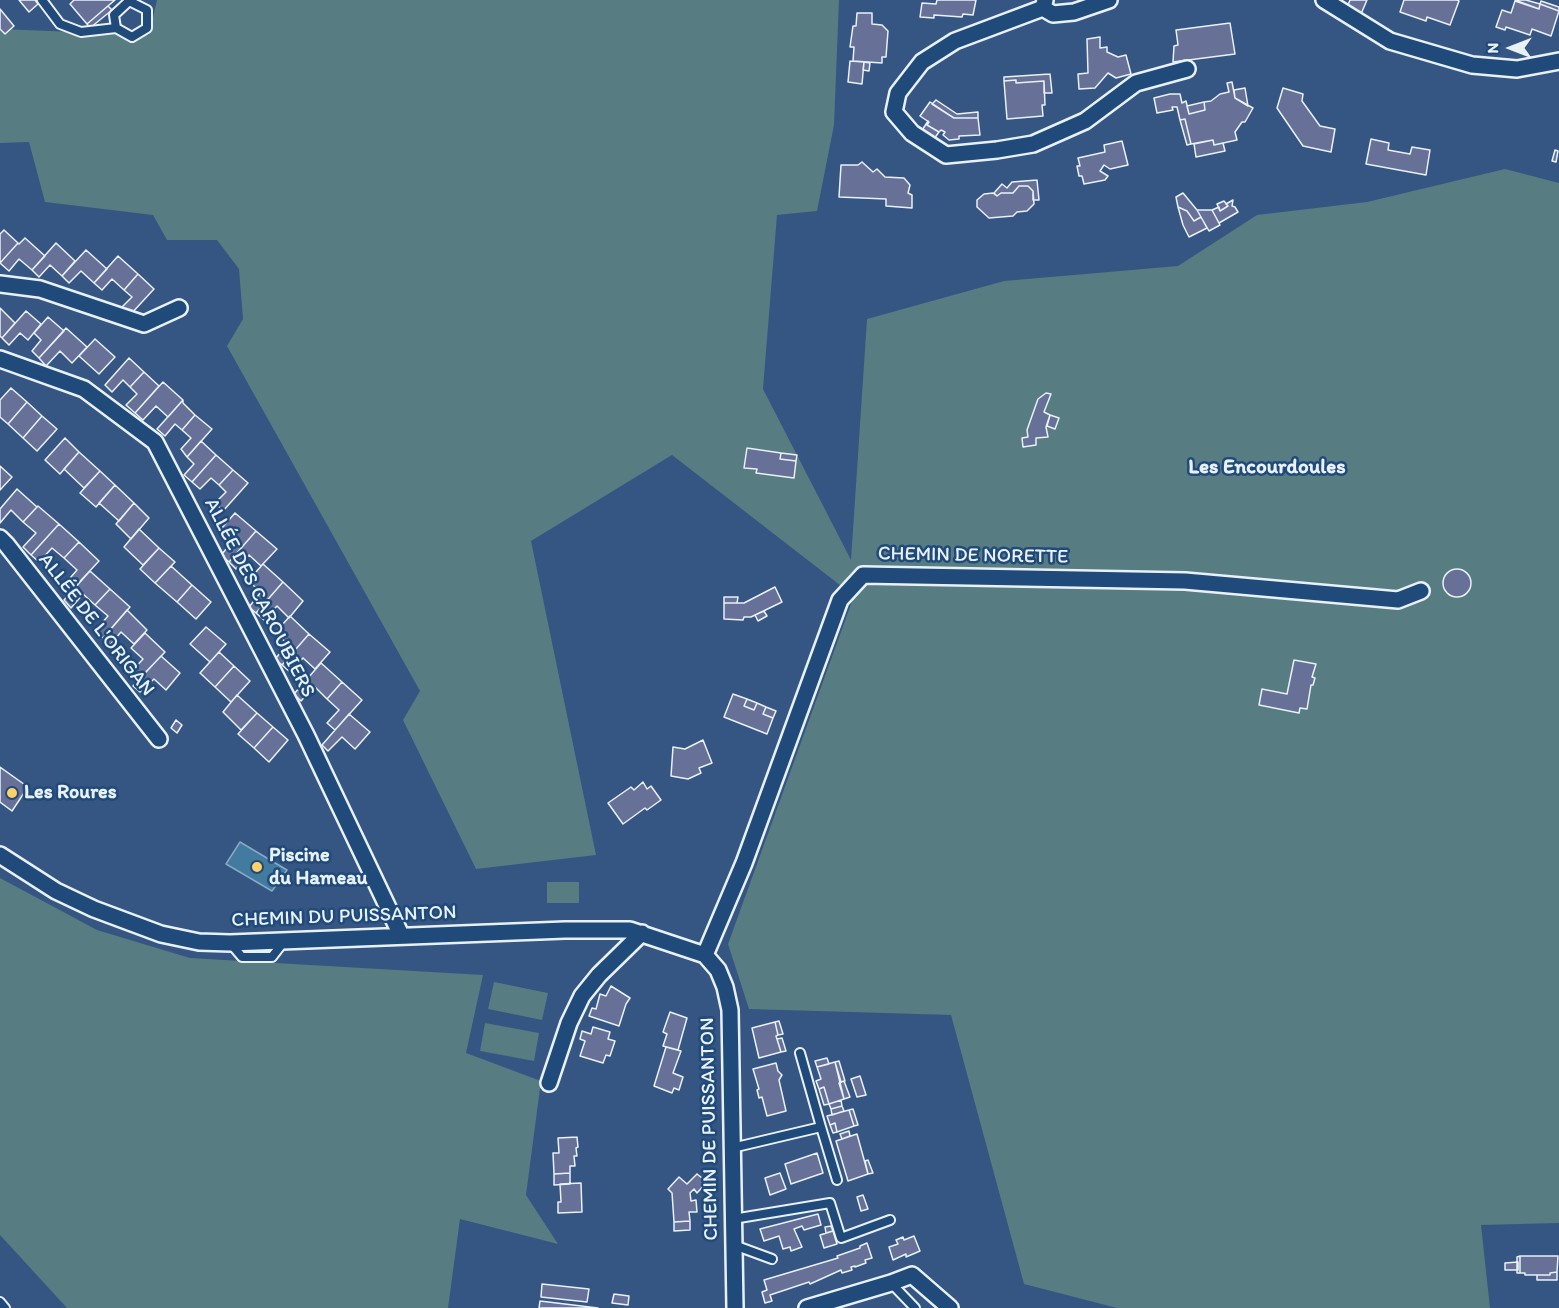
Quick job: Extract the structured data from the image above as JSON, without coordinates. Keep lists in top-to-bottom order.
{
  "streets": {
    "street": [
      "CHEMIN DE NORETTE",
      "ALLÉE DES CAROUBIERS",
      "ALLÉE DE L'ORIGAN",
      "CHEMIN DU PUISSANTON",
      "CHEMIN DE PUISSANTON"
    ]
  },
  "crossings": [
    ["CHEMIN DE NORETTE", "CHEMIN DU PUISSANTON"],
    ["CHEMIN DE NORETTE", "CHEMIN DE PUISSANTON"],
    ["ALLÉE DES CAROUBIERS", "CHEMIN DU PUISSANTON"],
    ["CHEMIN DU PUISSANTON", "CHEMIN DE PUISSANTON"]
  ],
  "districts": ["Les Encourdoules"],
  "places": ["Les Roures", "Piscine du Hameau"],
  "north": "left"
}
